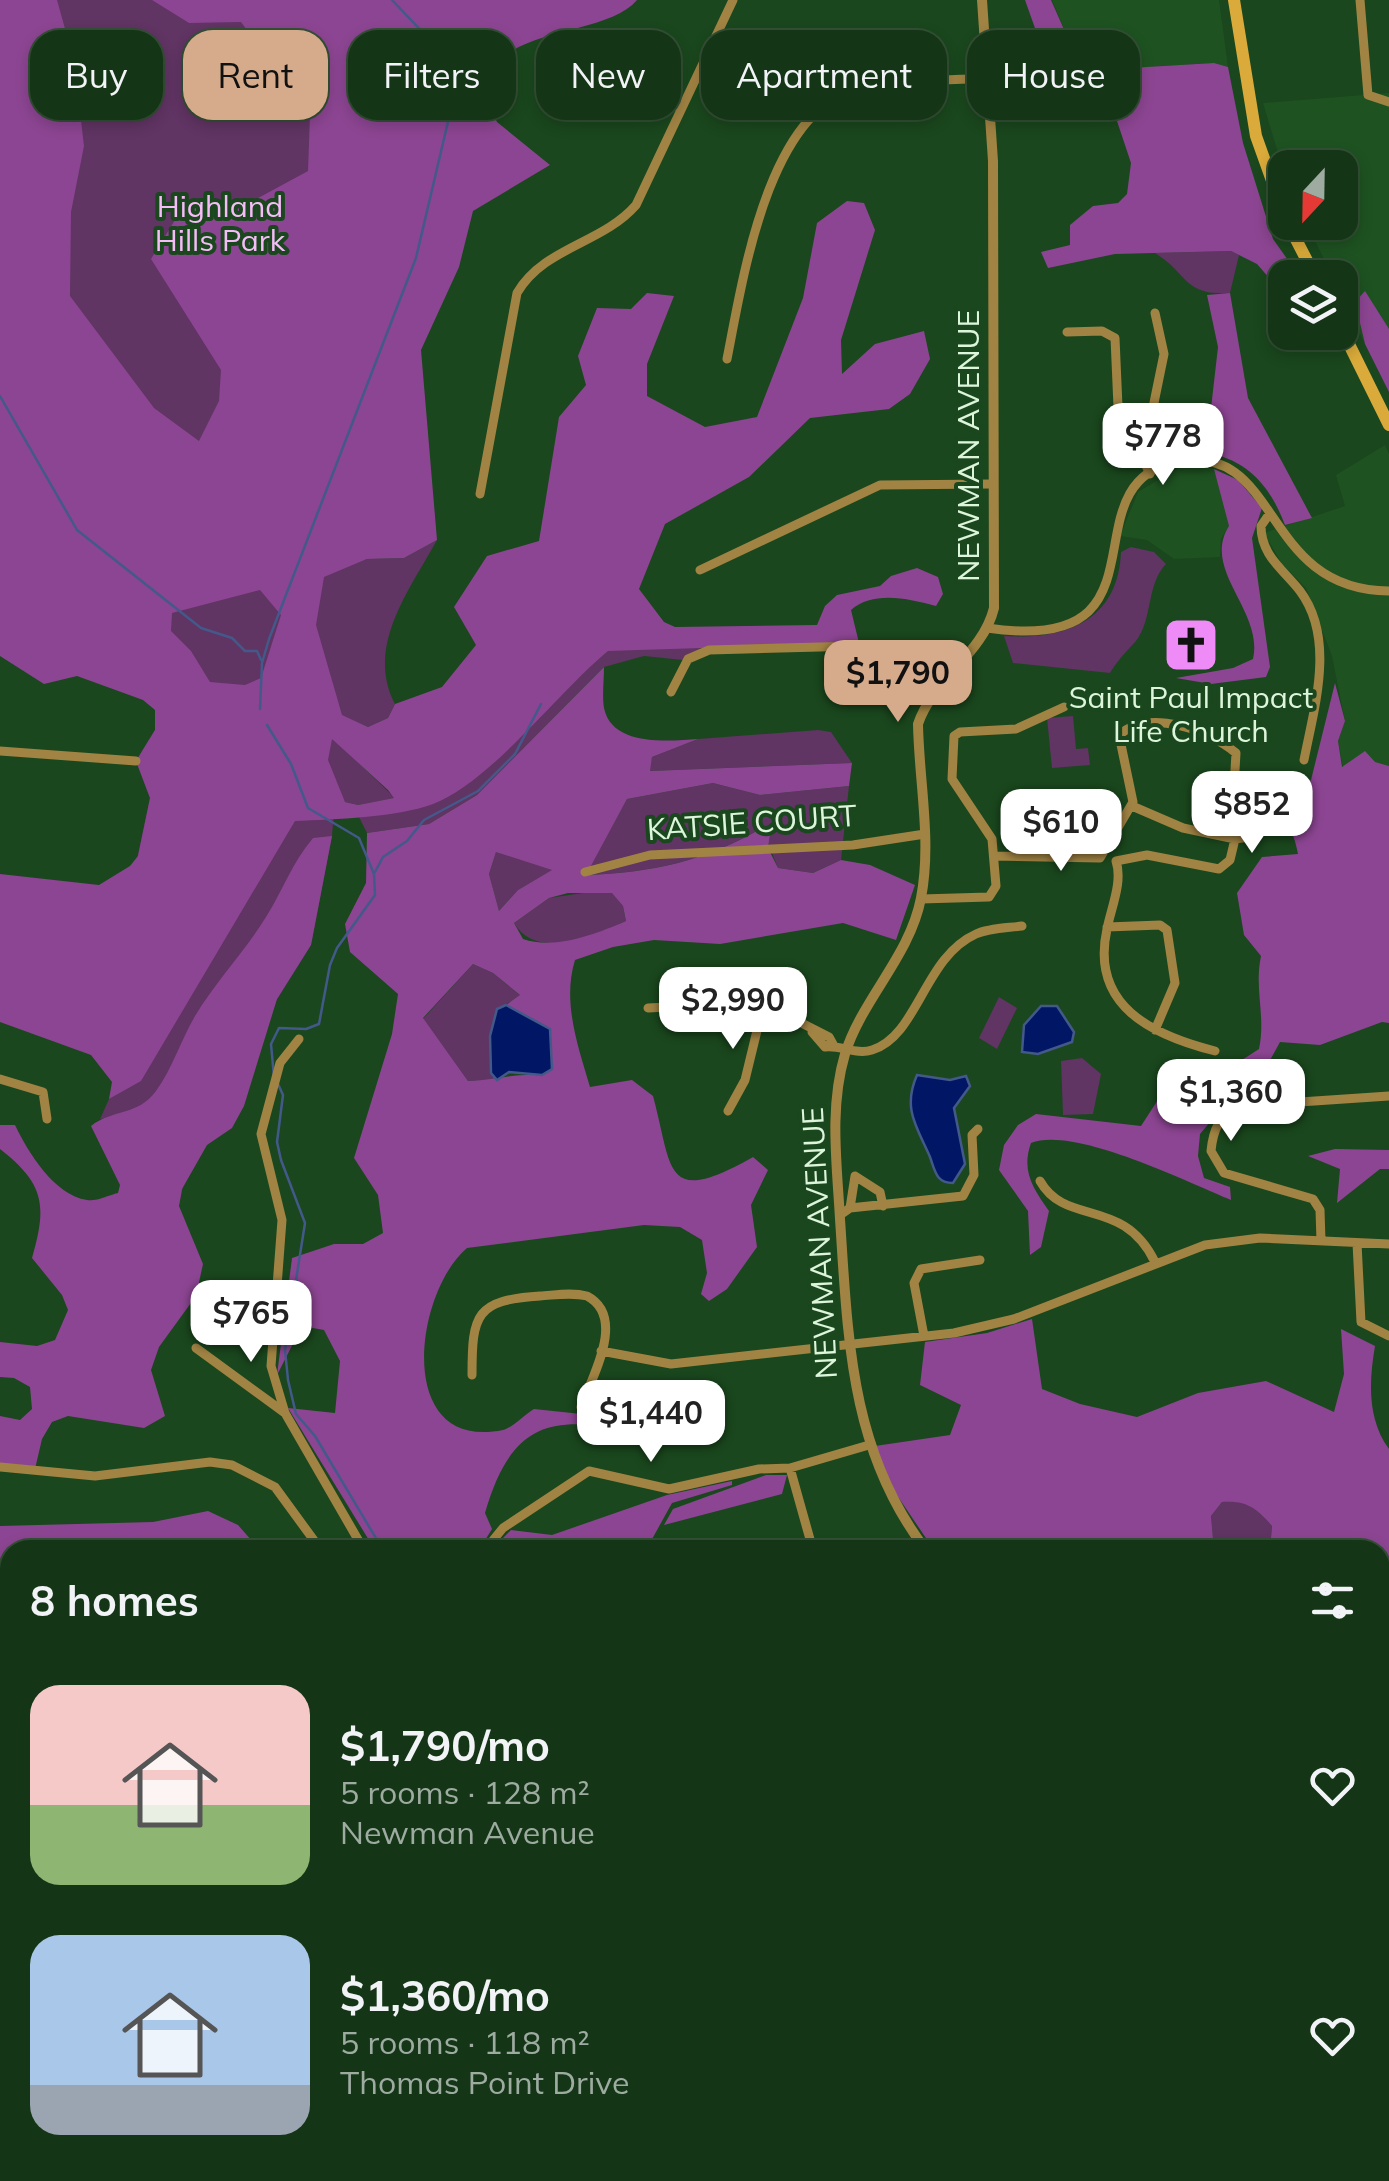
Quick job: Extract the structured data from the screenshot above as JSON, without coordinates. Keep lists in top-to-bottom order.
{
  "streets": {
    "street": ["NEWMAN AVENUE", "KATSIE COURT"]
  },
  "crossings": [
    ["NEWMAN AVENUE", "KATSIE COURT"]
  ],
  "parks": ["Highland Hills Park"],
  "places": {
    "church": ["Saint Paul Impact Life Church"]
  },
  "north": "bottom",
  "page": {
    "chip": [
      "Buy",
      "Rent",
      "Filters",
      "New",
      "Apartment",
      "House"
    ],
    "price": [
      "$778",
      "$1,790",
      "$852",
      "$610",
      "$2,990",
      "$1,360",
      "$765",
      "$1,440"
    ],
    "heading": "8 homes",
    "list": [
      {
        "name": "$1,790/mo",
        "note": "5 rooms · 128 m² · Newman Avenue"
      },
      {
        "name": "$1,360/mo",
        "note": "5 rooms · 118 m² · Thomas Point Drive"
      }
    ]
  }
}
